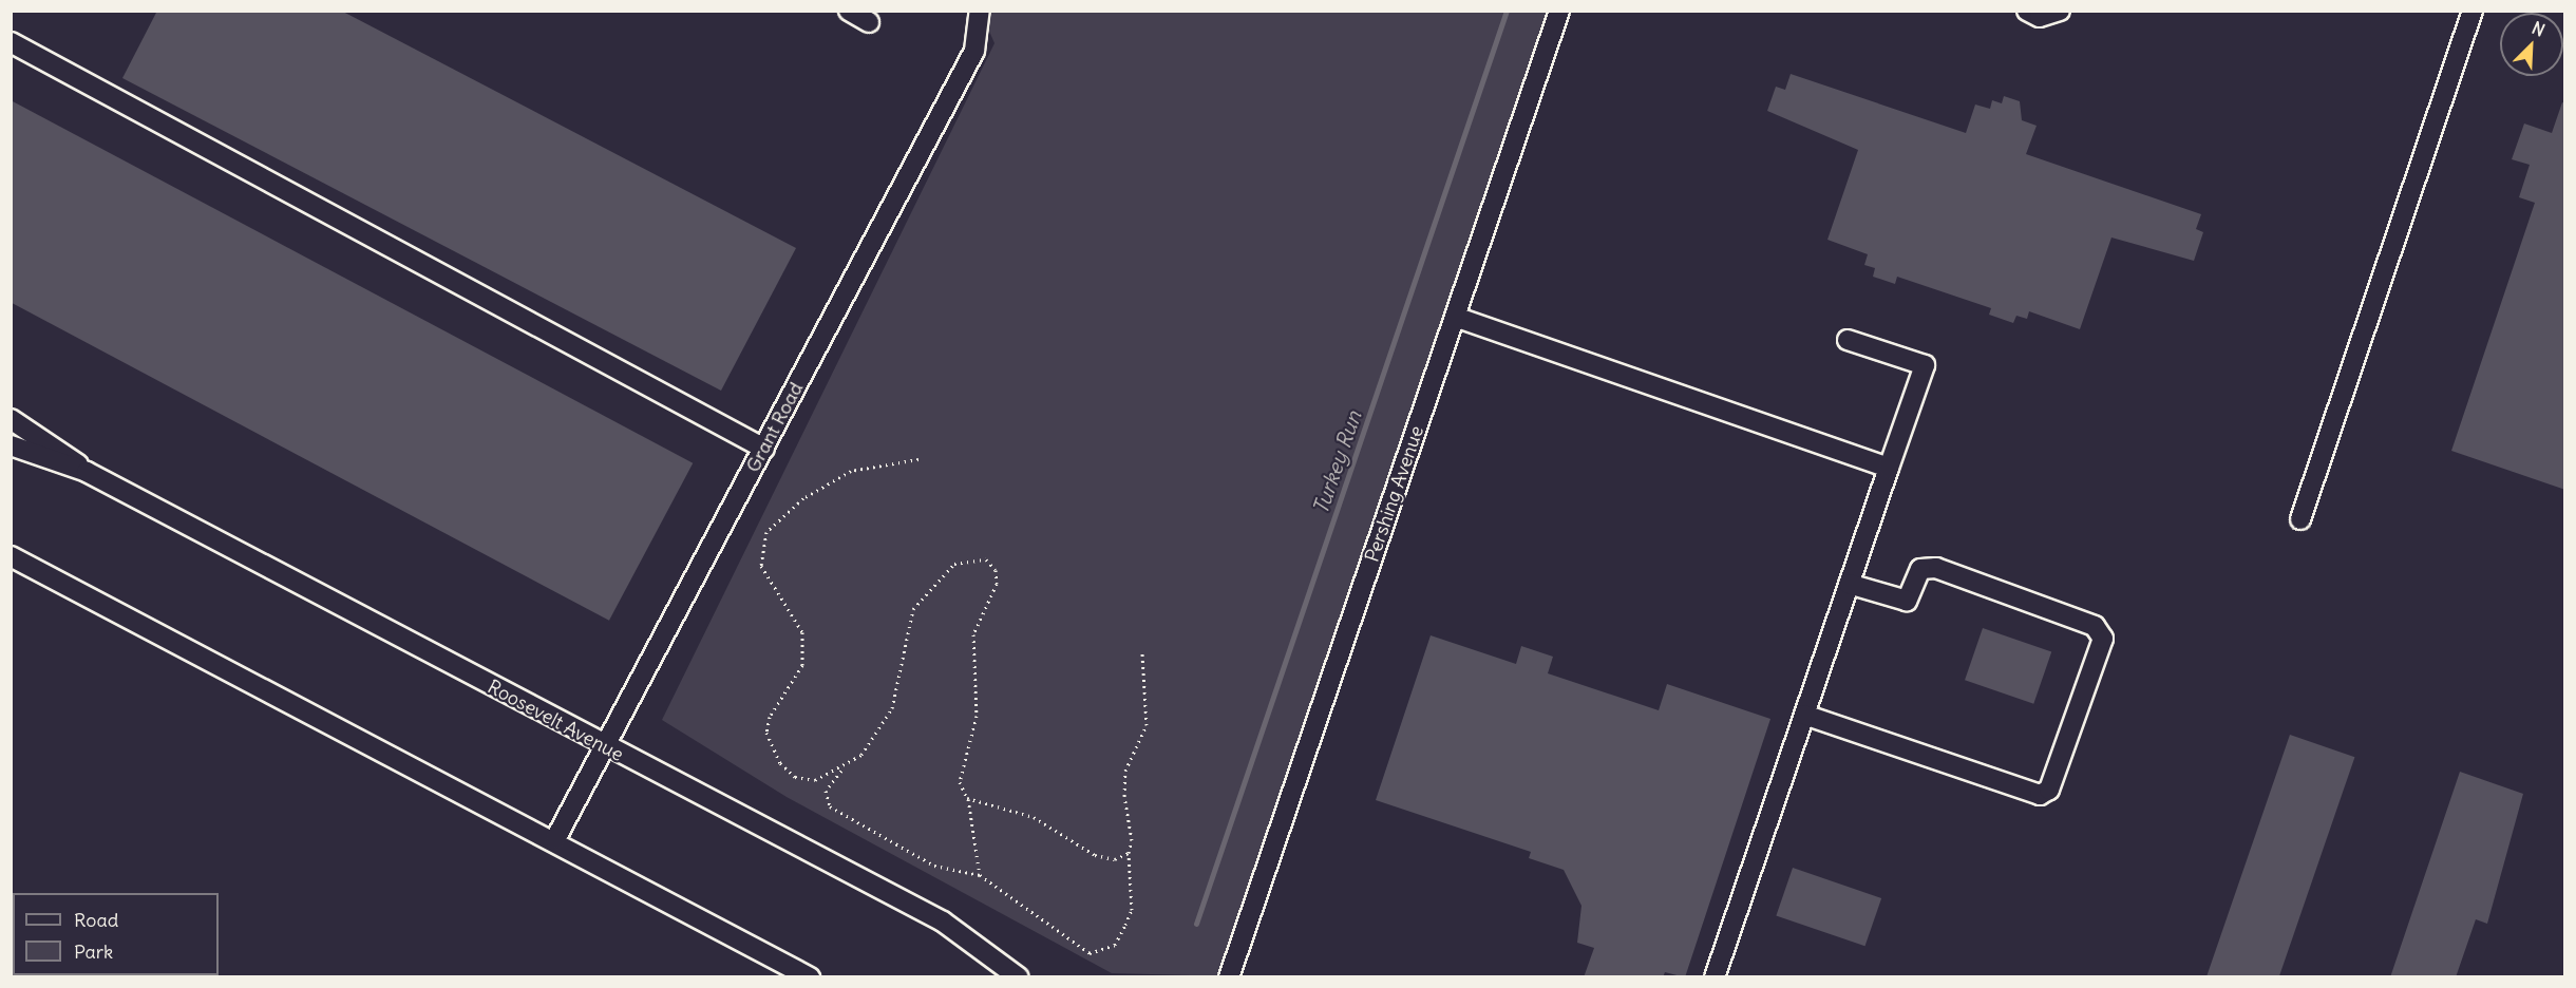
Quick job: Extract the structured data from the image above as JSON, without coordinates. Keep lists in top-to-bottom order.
{
  "streets": {
    "street": ["Grant Road", "Pershing Avenue", "Roosevelt Avenue"]
  },
  "crossings": [
    ["Grant Road", "Roosevelt Avenue"]
  ],
  "water": ["Turkey Run"],
  "legend": ["Road", "Park"],
  "north": "top right"
}
